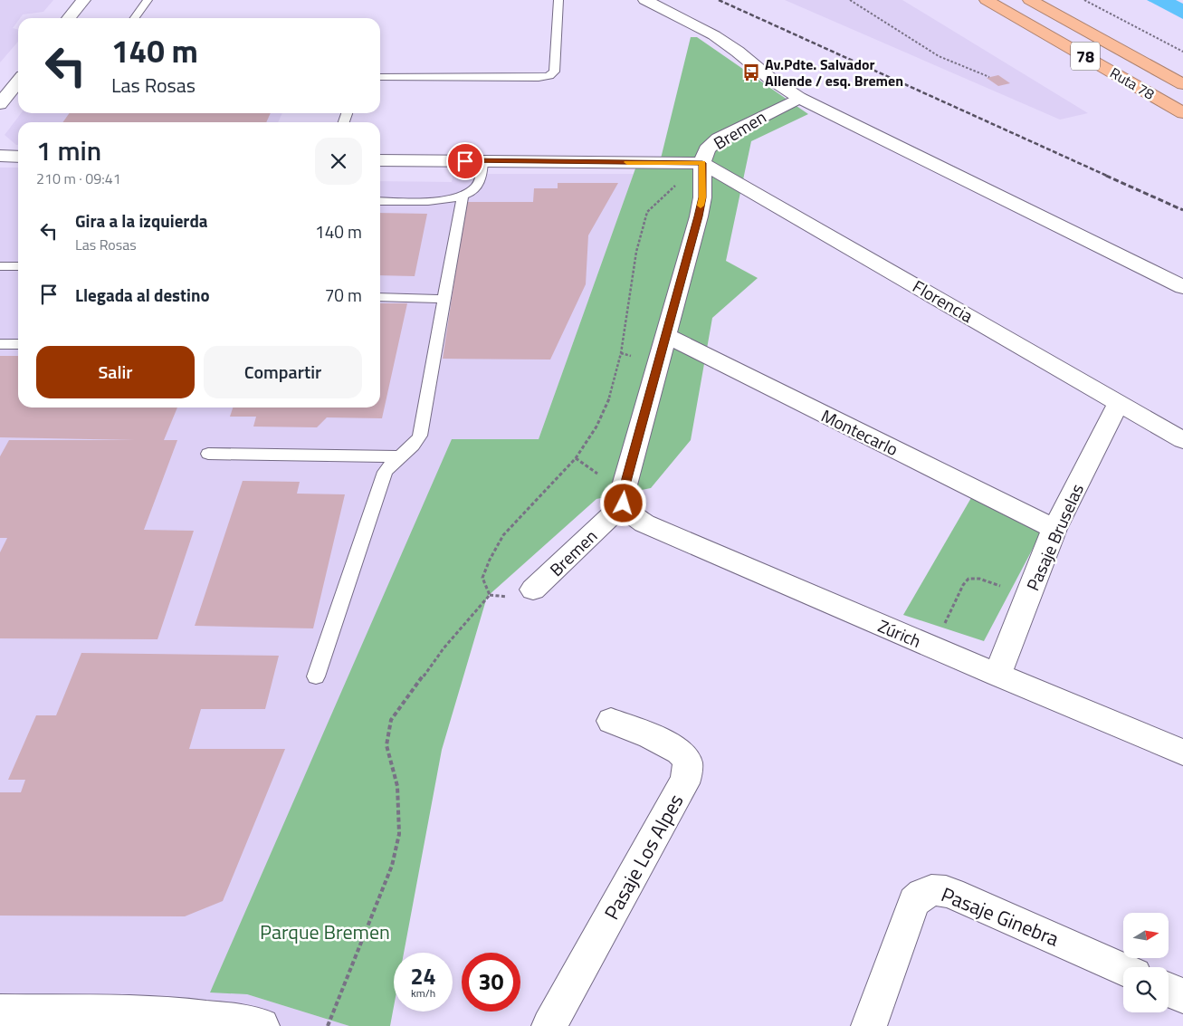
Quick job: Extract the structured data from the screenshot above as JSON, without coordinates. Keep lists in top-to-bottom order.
{
  "streets": {
    "highway": ["78", "Ruta 78"],
    "street": [
      "Bremen",
      "Florencia",
      "Montecarlo",
      "Pasaje Bruselas",
      "Zúrich",
      "Pasaje Los Alpes",
      "Pasaje Ginebra"
    ]
  },
  "crossings": [
    ["Bremen", "Florencia"],
    ["Bremen", "Montecarlo"],
    ["Bremen", "Zúrich"],
    ["Florencia", "Pasaje Bruselas"],
    ["Montecarlo", "Pasaje Bruselas"],
    ["Pasaje Bruselas", "Zúrich"]
  ],
  "parks": ["Parque Bremen"],
  "places": {
    "bus stop": ["Av.Pdte. Salvador Allende / esq. Bremen"]
  },
  "north": "right",
  "page": {
    "turn": ["140 m", "Las Rosas"],
    "heading": ["1 min", "210 m · 09:41"],
    "list": [
      {
        "name": "Gira a la izquierda",
        "note": "Las Rosas",
        "value": "140 m"
      },
      {
        "name": "Llegada al destino",
        "value": "70 m"
      }
    ],
    "buttons": ["Salir", "Compartir"],
    "speed": "24 km/h",
    "limit": "30"
  }
}
